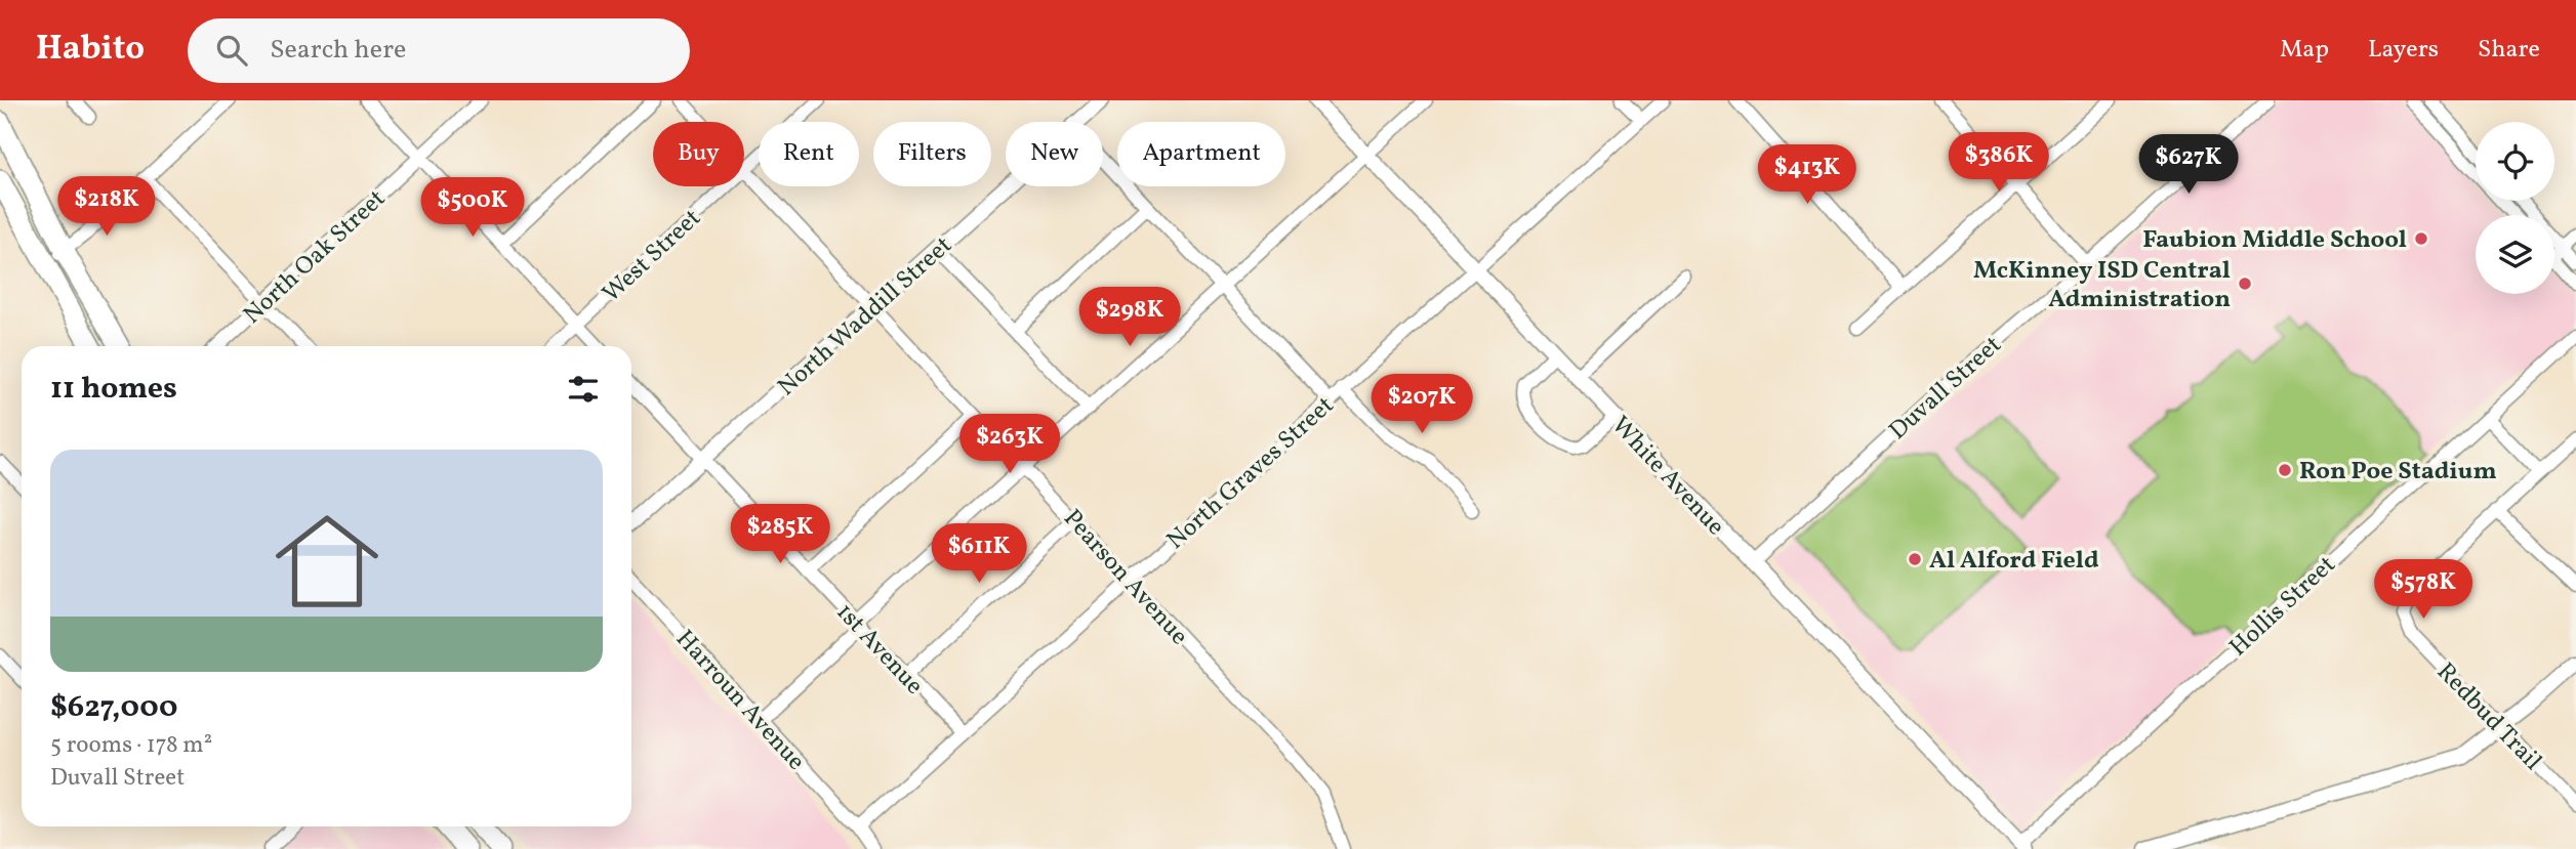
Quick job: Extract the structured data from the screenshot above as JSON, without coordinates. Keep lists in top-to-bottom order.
{
  "streets": {
    "street": [
      "West Street",
      "North Oak Street",
      "North Waddill Street",
      "Duvall Street",
      "North Graves Street",
      "White Avenue",
      "Pearson Avenue",
      "Hollis Street",
      "1st Avenue",
      "Harroun Avenue",
      "Redbud Trail"
    ]
  },
  "crossings": [
    ["West Street", "Pearson Avenue"],
    ["North Waddill Street", "Pearson Avenue"],
    ["North Waddill Street", "1st Avenue"],
    ["Duvall Street", "White Avenue"],
    ["North Graves Street", "White Avenue"],
    ["North Graves Street", "Pearson Avenue"],
    ["North Graves Street", "1st Avenue"],
    ["North Graves Street", "Harroun Avenue"],
    ["White Avenue", "Hollis Street"]
  ],
  "places": [
    "Faubion Middle School",
    "McKinney ISD Central Administration",
    "Ron Poe Stadium",
    "Al Alford Field"
  ],
  "page": {
    "header": "Habito",
    "search": "Search here",
    "nav": ["Map", "Layers", "Share"],
    "chip": [
      "Buy",
      "Rent",
      "Filters",
      "New",
      "Apartment"
    ],
    "price": [
      "$386K",
      "$627K",
      "$413K",
      "$218K",
      "$500K",
      "$298K",
      "$207K",
      "$263K",
      "$285K",
      "$611K",
      "$578K"
    ],
    "heading": "11 homes",
    "list": [
      {
        "name": "$627,000",
        "note": "5 rooms · 178 m² · Duvall Street"
      }
    ]
  }
}
